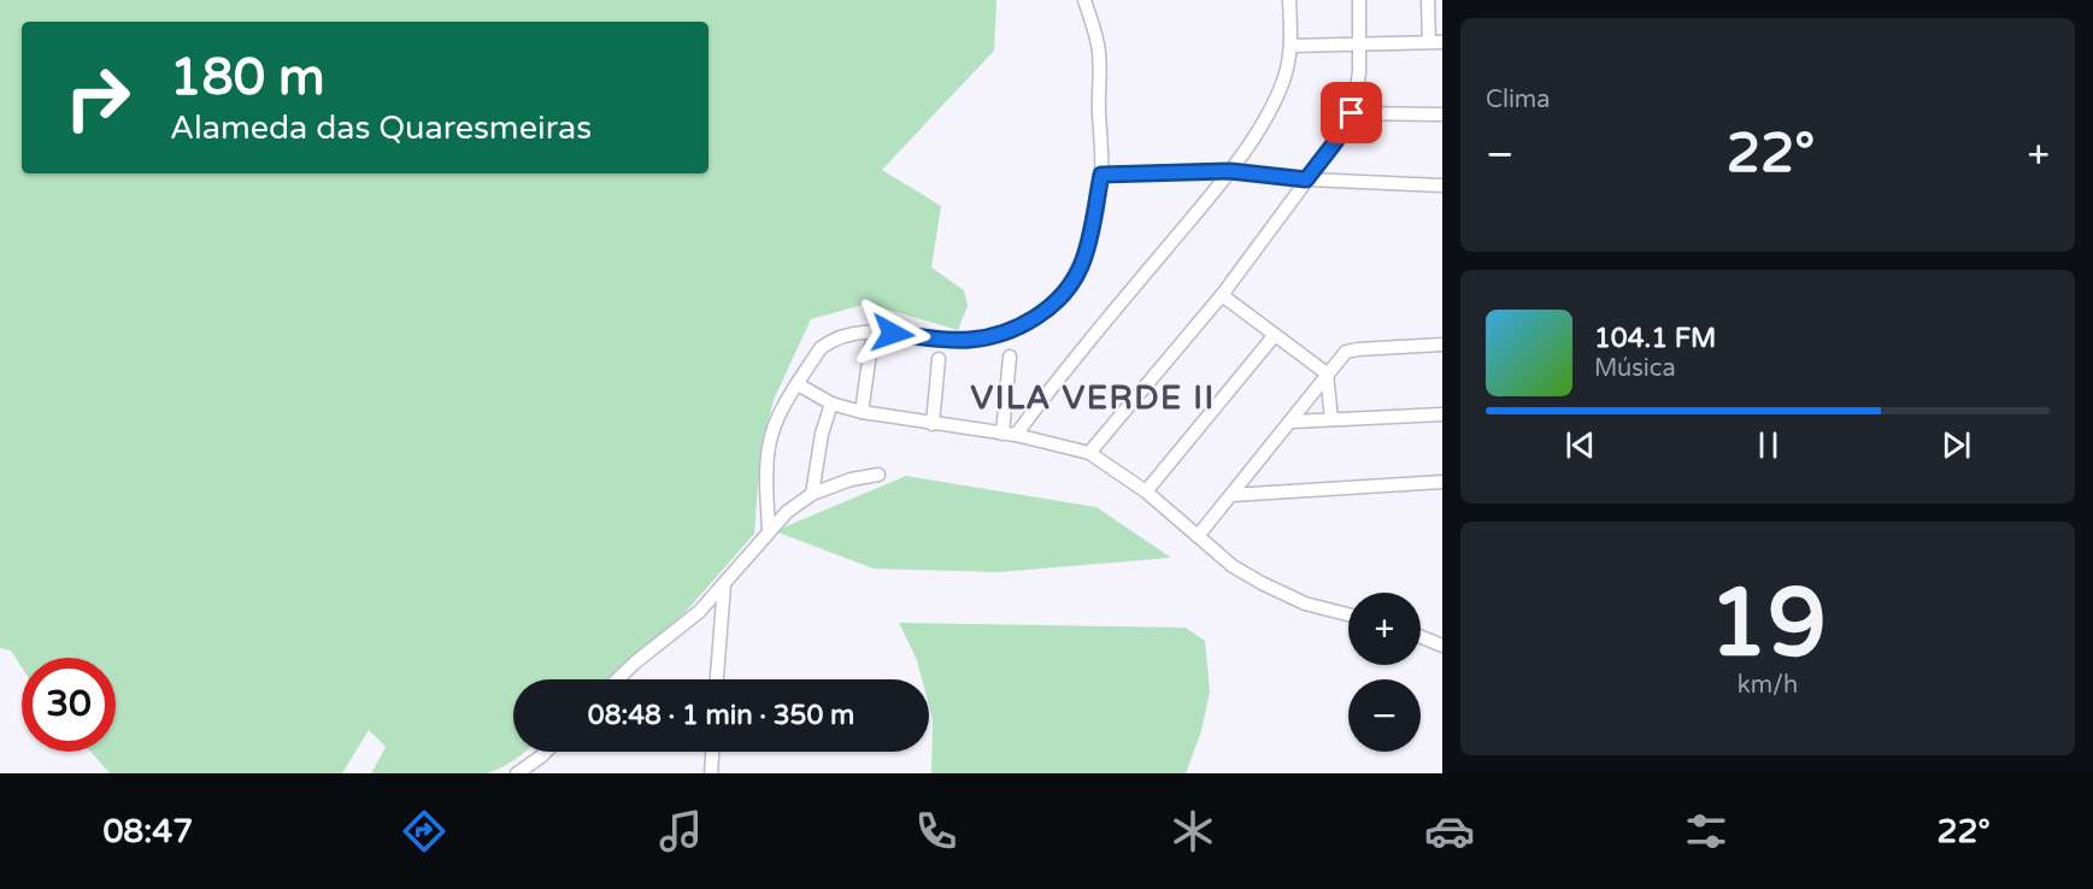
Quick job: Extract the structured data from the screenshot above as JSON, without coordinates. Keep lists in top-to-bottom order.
{
  "districts": ["VILA VERDE II"],
  "page": {
    "tile": [
      "Clima",
      ["19", "km/h"]
    ],
    "turn": ["180 m", "Alameda das Quaresmeiras"],
    "heat": ["−", "22°", "+"],
    "song": ["104.1 FM", "Música"],
    "map_buttons": ["+", "−"],
    "limit": "30",
    "trip": "08:48 · 1 min · 350 m",
    "tabs": ["08:47", "22°"]
  }
}
